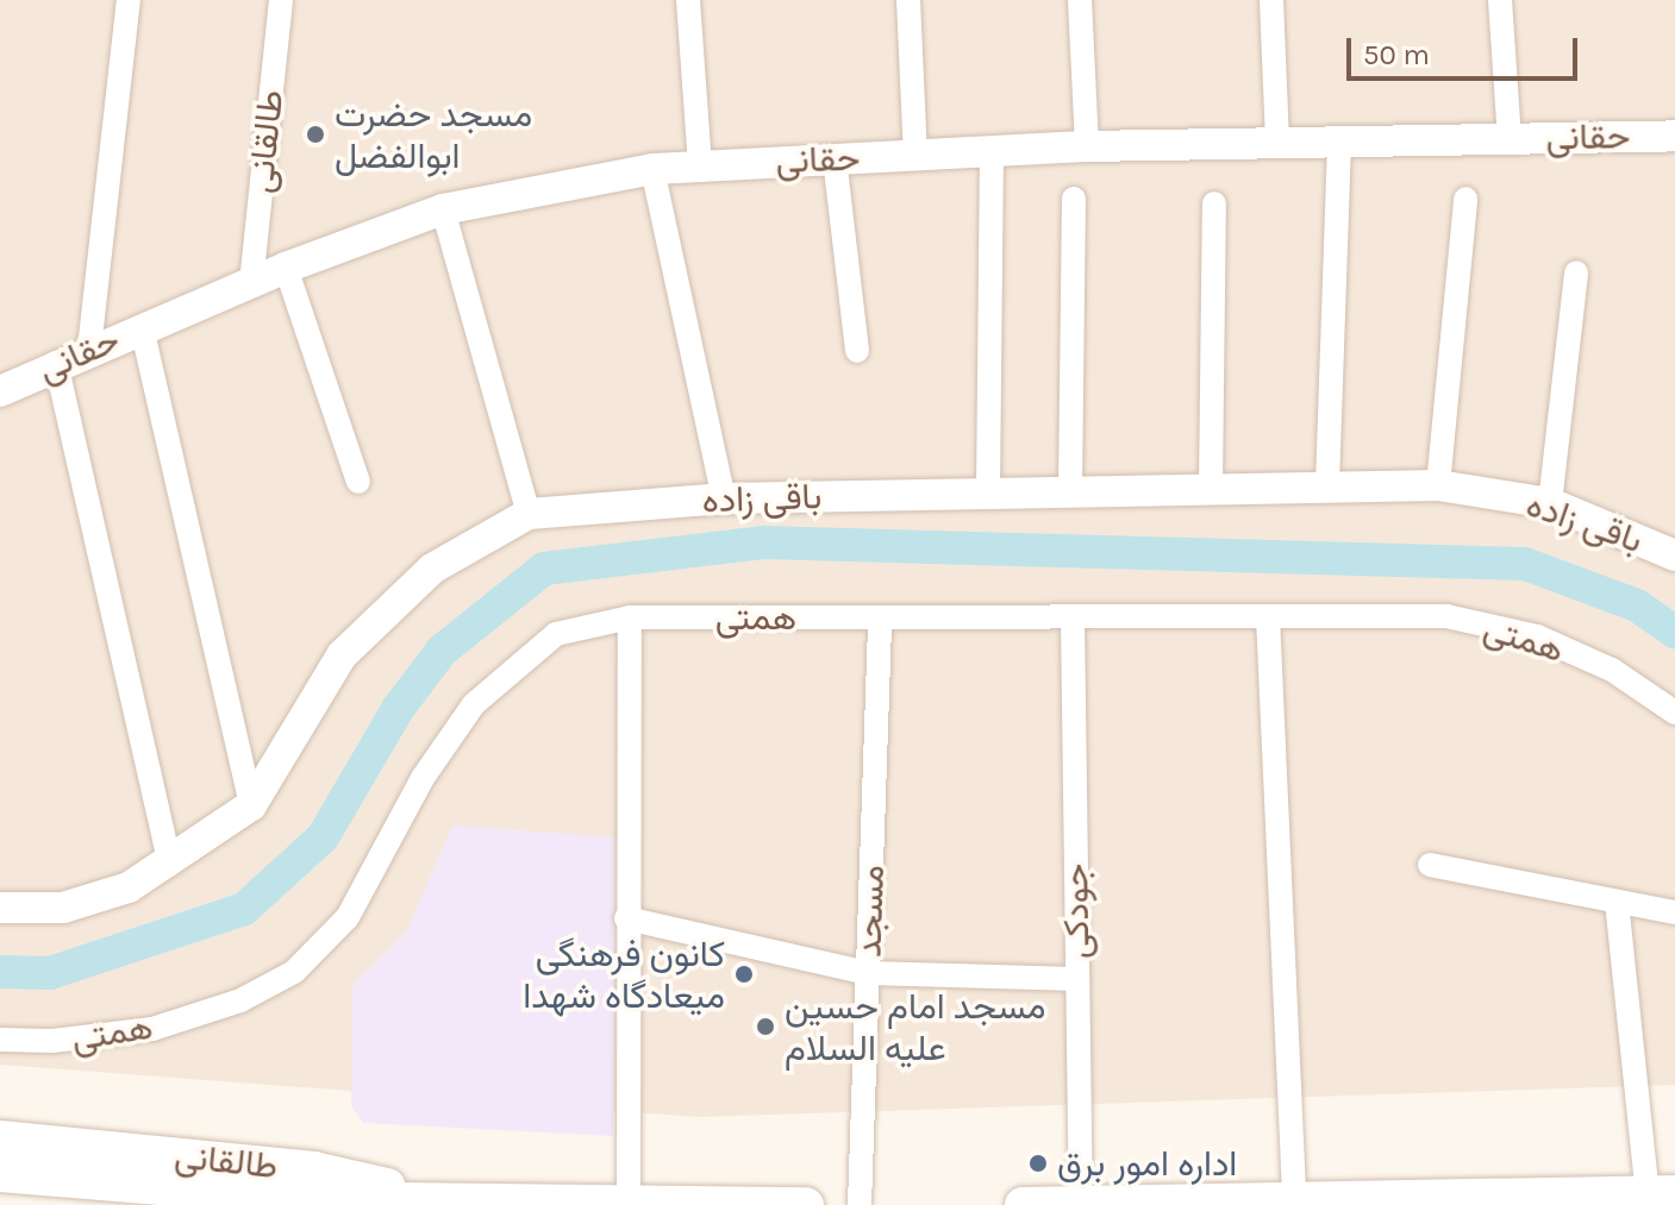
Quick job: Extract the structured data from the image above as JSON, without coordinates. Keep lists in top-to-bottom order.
{
  "streets": {
    "main road": ["طالقانی"],
    "street": [
      "حقانی",
      "باقی زاده",
      "همتی",
      "مسجد",
      "جودکی"
    ]
  },
  "crossings": [
    ["حقانی", "طالقانی"],
    ["همتی", "مسجد"],
    ["همتی", "جودکی"]
  ],
  "places": [
    "مسجد حضرت ابوالفضل",
    "کانون فرهنگی میعادگاه شهدا",
    "مسجد امام حسین علیه السلام",
    "اداره امور برق"
  ],
  "scale_bar": "50 m"
}
